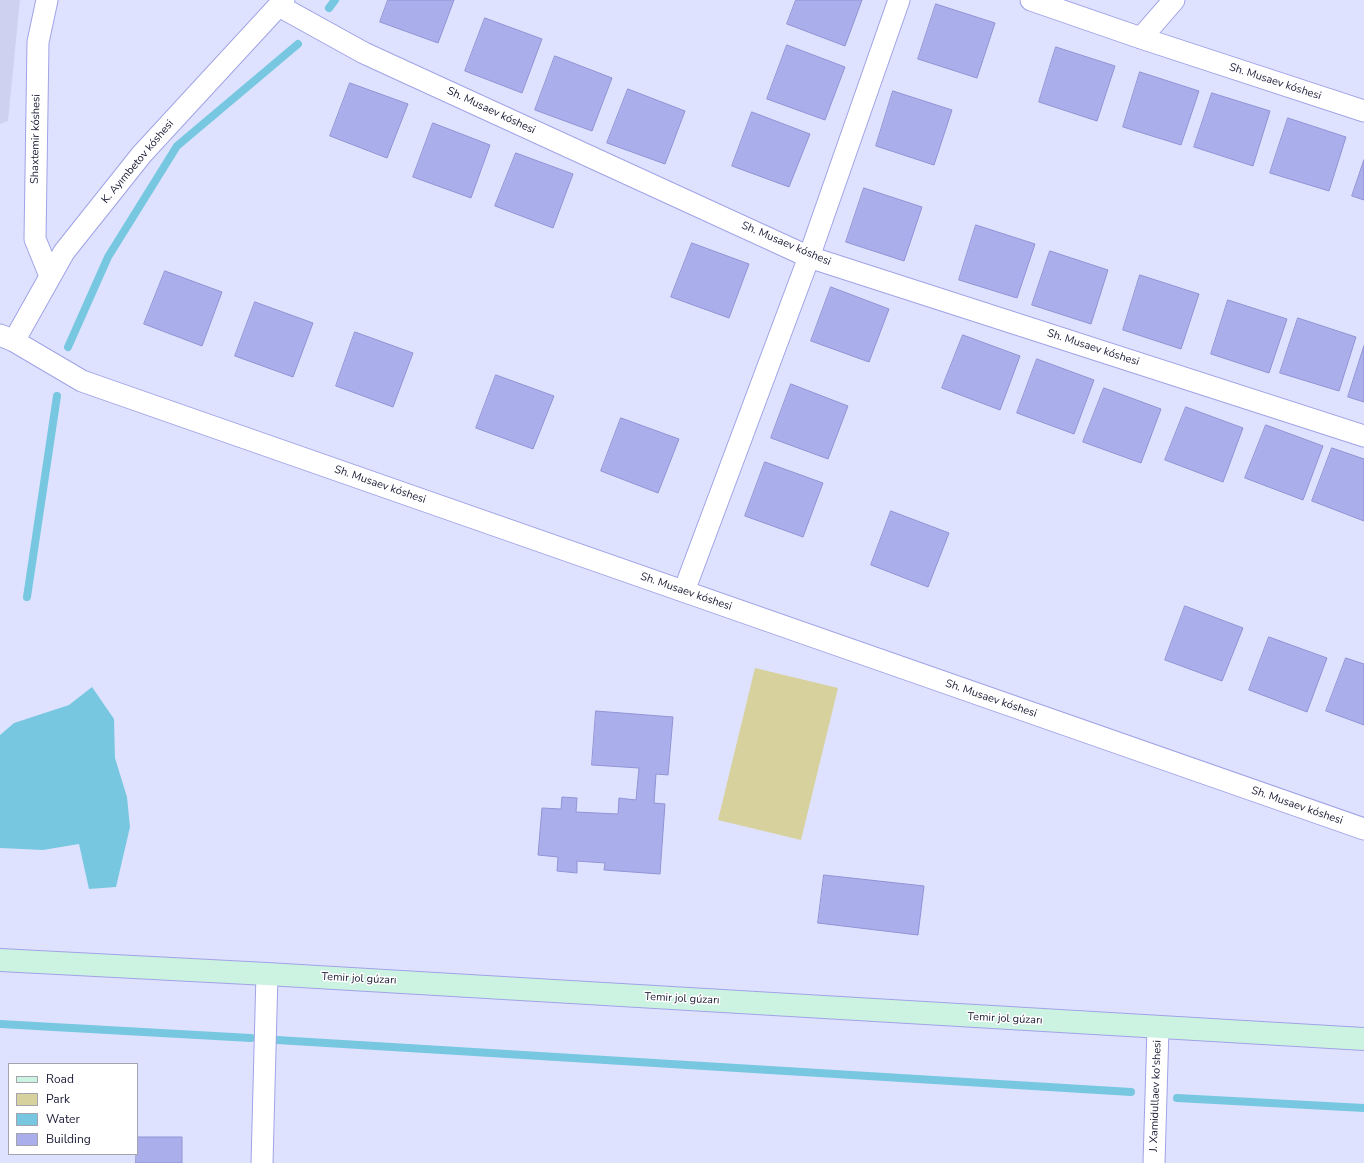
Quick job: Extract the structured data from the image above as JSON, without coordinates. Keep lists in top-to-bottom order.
{
  "streets": {
    "street": [
      "Sh. Musaev kóshesi",
      "Shaxtemir kóshesi",
      "K. Ayımbetov kóshesi",
      "Temir jol gúzarı",
      "J. Xamidullaev ko'shesi"
    ]
  },
  "crossings": [
    ["Sh. Musaev kóshesi", "K. Ayımbetov kóshesi"],
    ["Shaxtemir kóshesi", "K. Ayımbetov kóshesi"],
    ["Temir jol gúzarı", "J. Xamidullaev ko'shesi"]
  ],
  "legend": [
    "Road",
    "Park",
    "Water",
    "Building"
  ]
}
